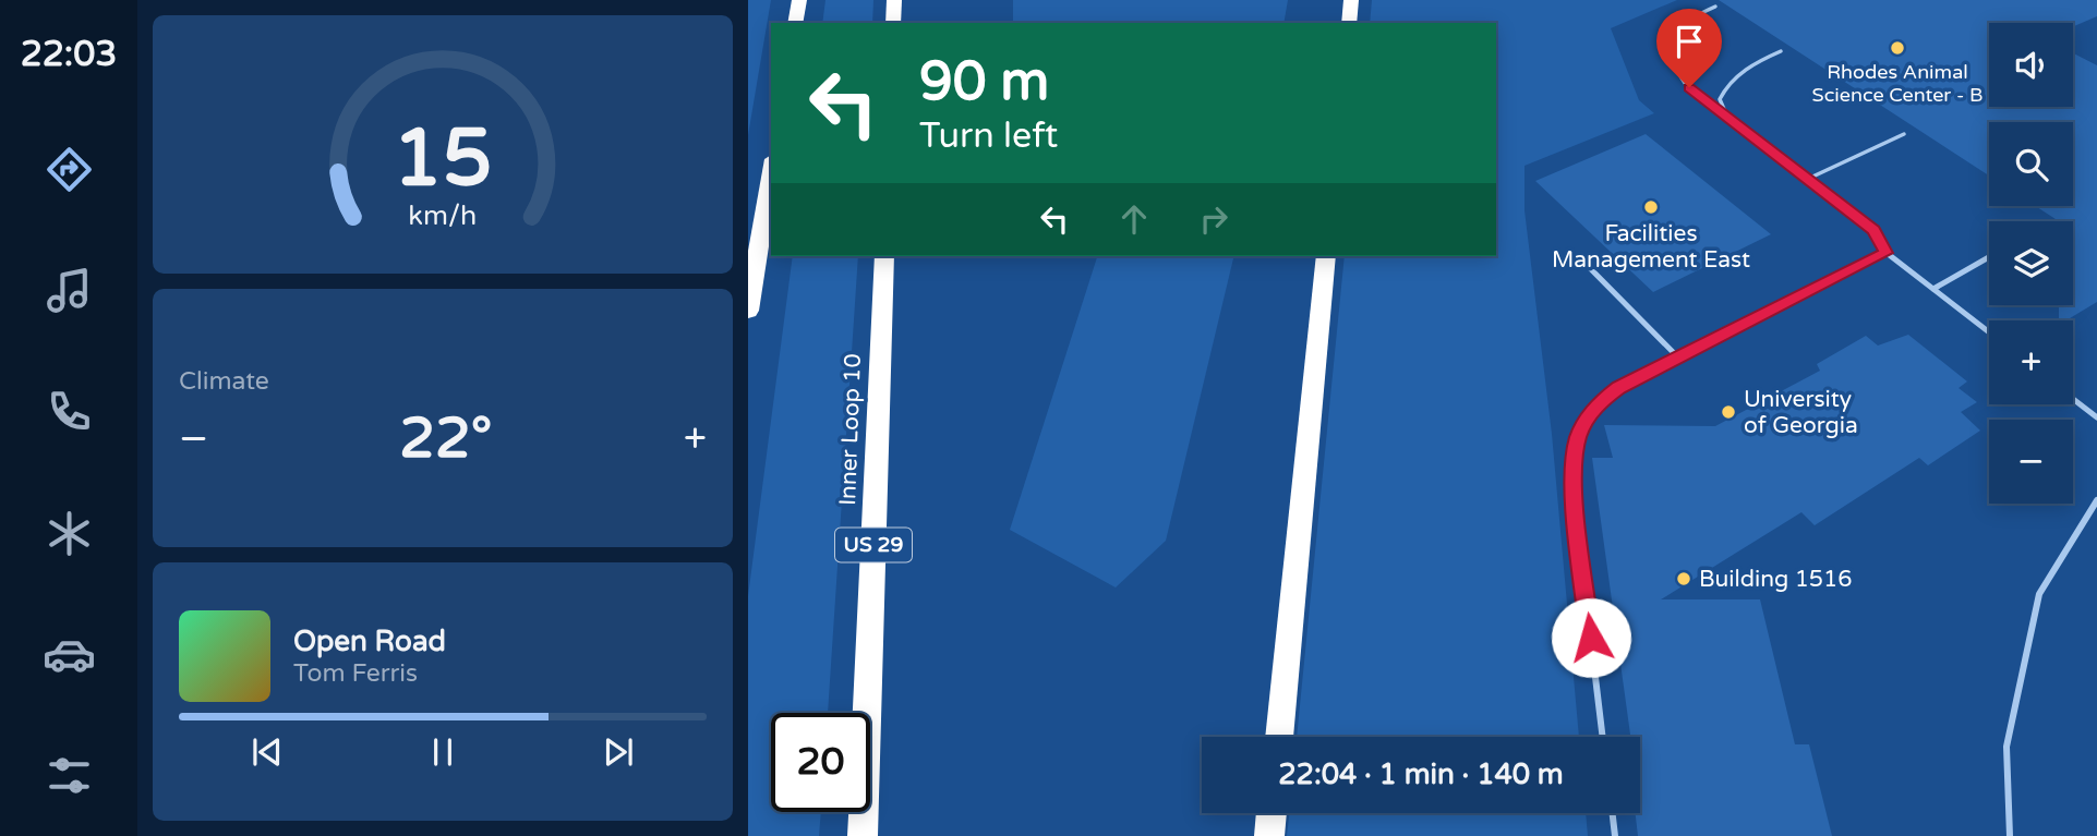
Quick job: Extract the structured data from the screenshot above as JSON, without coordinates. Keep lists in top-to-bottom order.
{
  "streets": {
    "highway": ["Inner Loop 10", "US 29"]
  },
  "places": [
    "Rhodes Animal Science Center - B",
    "Facilities Management East",
    "University of Georgia",
    "Building 1516"
  ],
  "page": {
    "tabs": "22:03",
    "map_buttons": ["+", "−"],
    "turn": ["90 m", "Turn left"],
    "tile": "Climate",
    "heat": ["−", "22°", "+"],
    "song": ["Open Road", "Tom Ferris"],
    "limit": "20",
    "trip": "22:04 · 1 min · 140 m",
    "gauge": ["15", "km/h"]
  }
}
